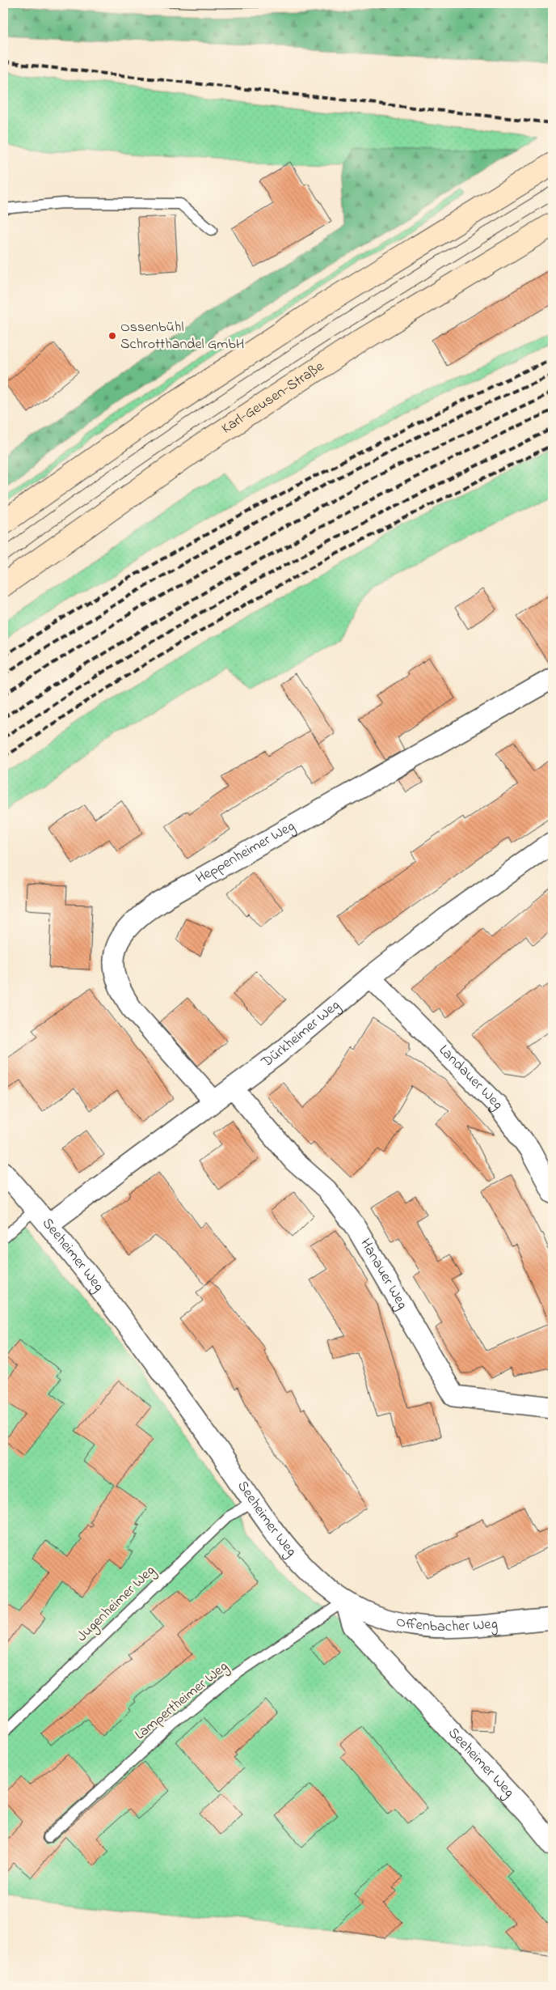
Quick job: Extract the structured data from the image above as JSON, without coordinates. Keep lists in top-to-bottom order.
{
  "streets": {
    "main road": ["Karl-Geusen-Straße"],
    "street": [
      "Heppenheimer Weg",
      "Dürkheimer Weg",
      "Landauer Weg",
      "Seeheimer Weg",
      "Hanauer Weg",
      "Offenbacher Weg"
    ],
    "lane": ["Jugenheimer Weg", "Lampertheimer Weg"]
  },
  "crossings": [
    ["Heppenheimer Weg", "Dürkheimer Weg"],
    ["Dürkheimer Weg", "Landauer Weg"],
    ["Dürkheimer Weg", "Seeheimer Weg"],
    ["Dürkheimer Weg", "Hanauer Weg"],
    ["Seeheimer Weg", "Jugenheimer Weg"],
    ["Seeheimer Weg", "Offenbacher Weg"],
    ["Seeheimer Weg", "Lampertheimer Weg"],
    ["Offenbacher Weg", "Lampertheimer Weg"]
  ],
  "places": ["Ossenbühl Schrotthandel GmbH"]
}
